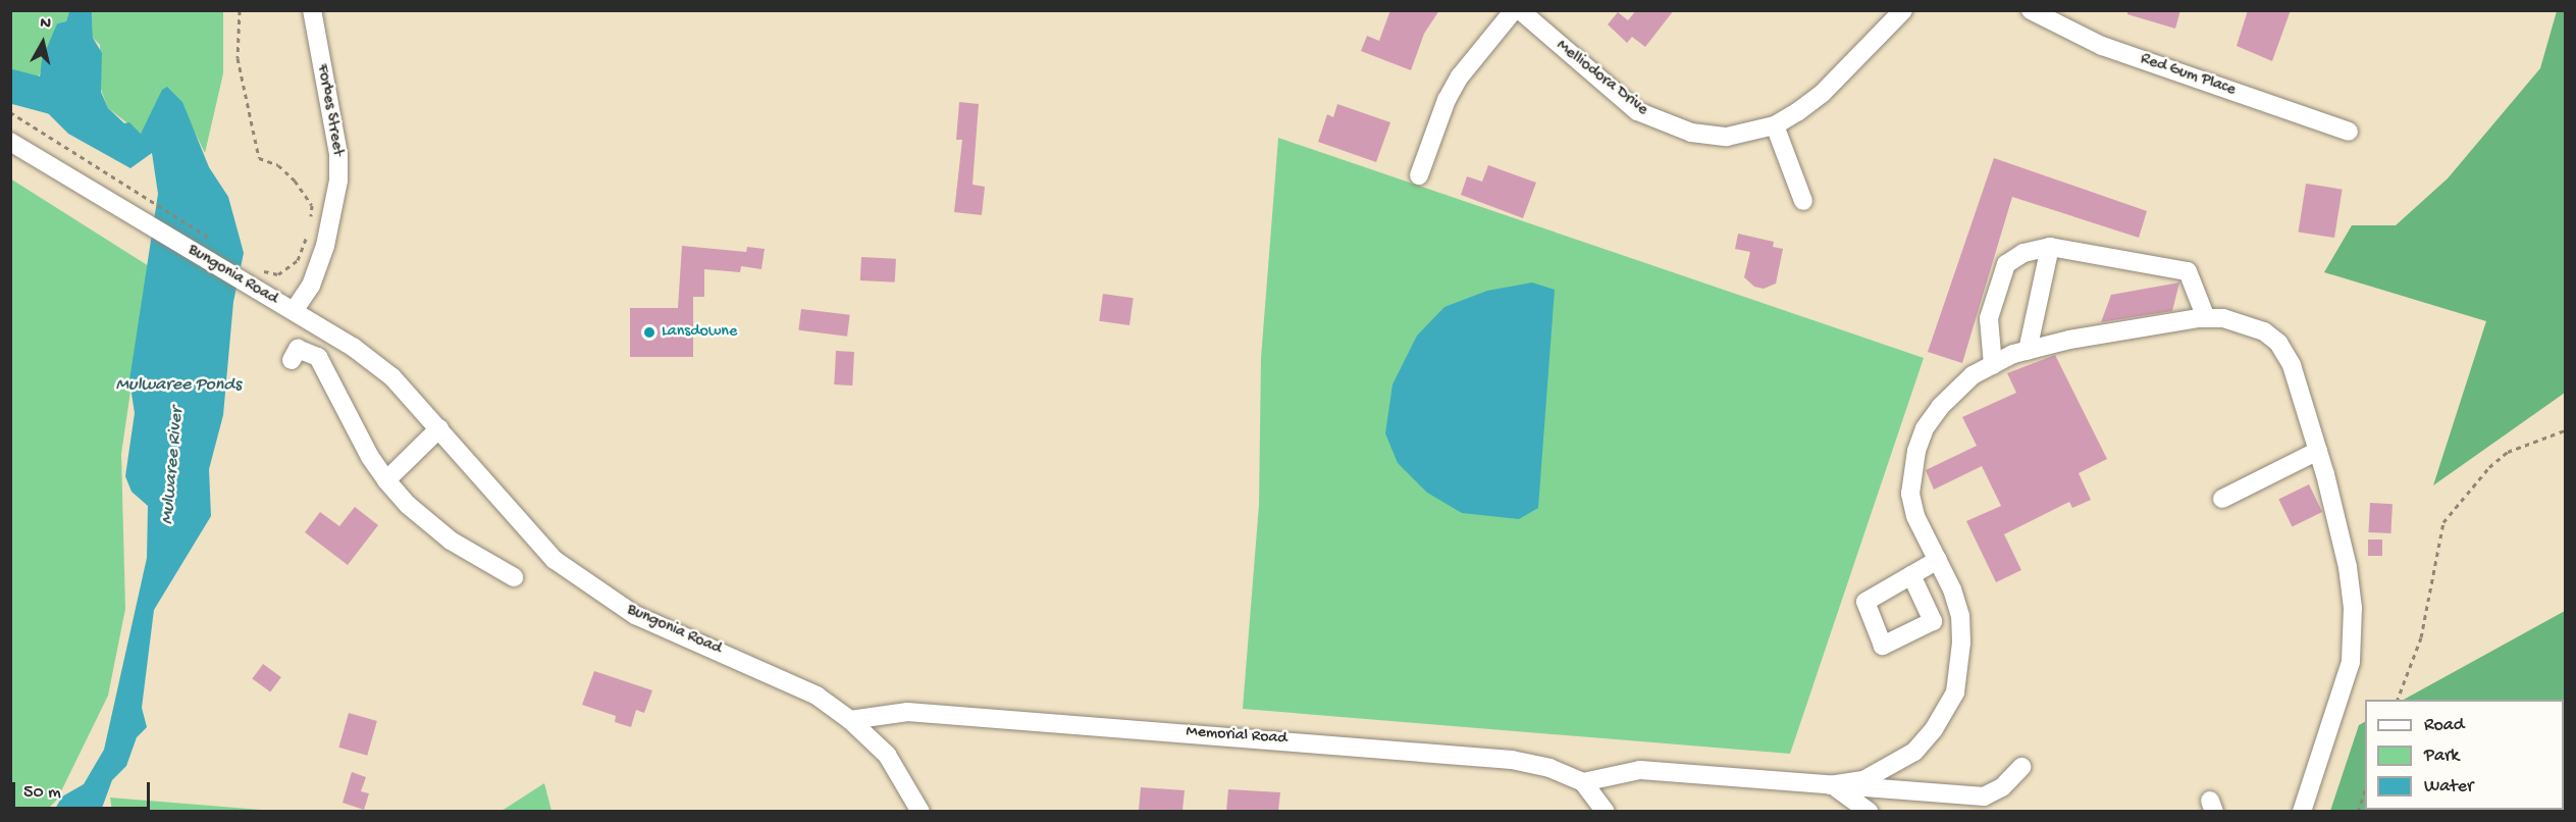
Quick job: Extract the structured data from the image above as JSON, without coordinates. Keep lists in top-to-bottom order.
{
  "streets": {
    "street": [
      "Red Gum Place",
      "Melliodora Drive",
      "Forbes Street",
      "Bungonia Road",
      "Memorial Road"
    ]
  },
  "crossings": [
    ["Forbes Street", "Bungonia Road"],
    ["Bungonia Road", "Memorial Road"]
  ],
  "water": ["Mulwaree Ponds", "Mulwaree River"],
  "places": ["Lansdowne"],
  "legend": ["Road", "Park", "Water"],
  "scale_bar": "50 m",
  "north": "top"
}
